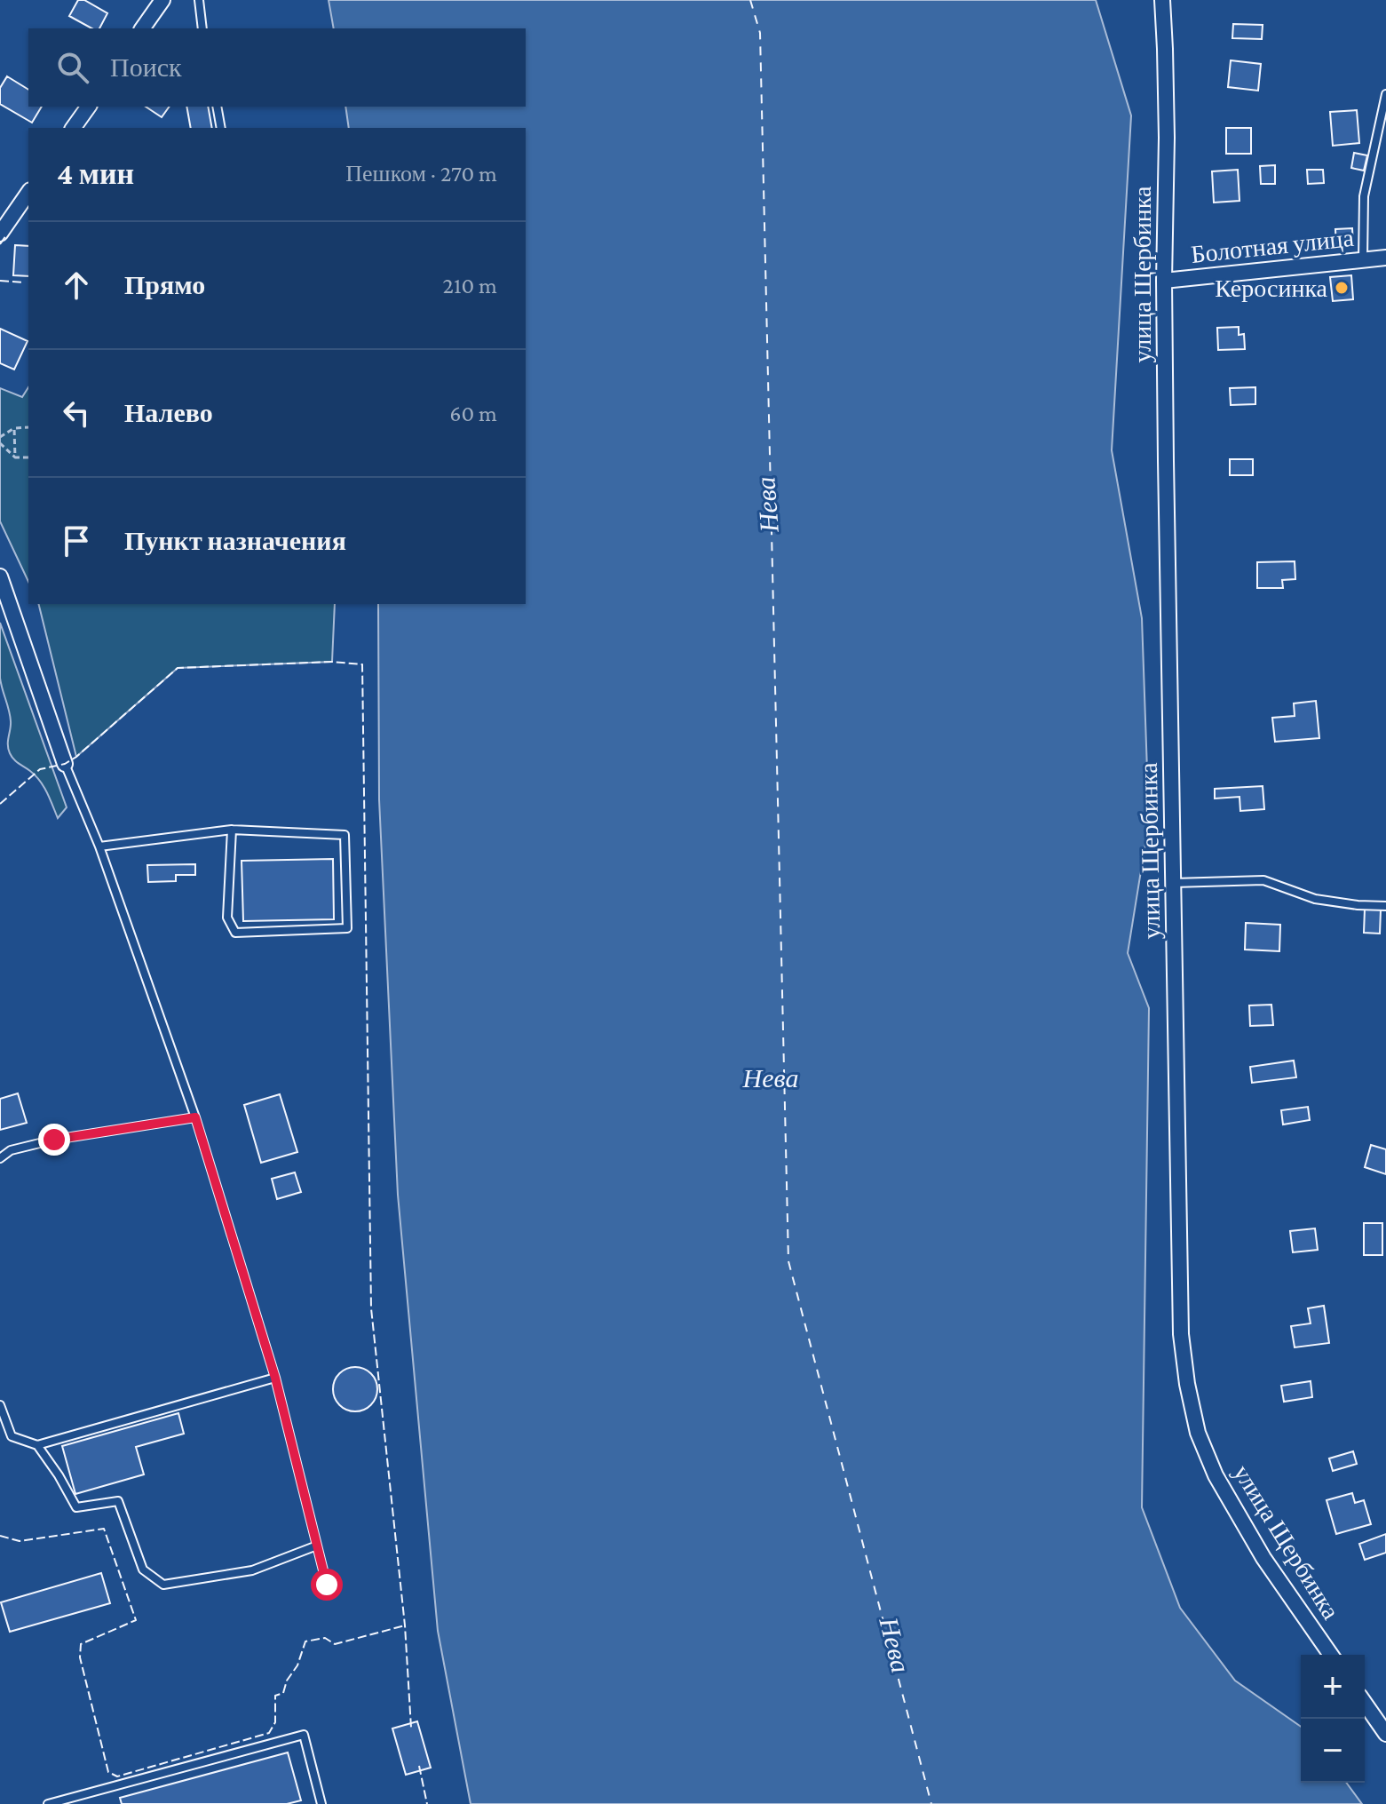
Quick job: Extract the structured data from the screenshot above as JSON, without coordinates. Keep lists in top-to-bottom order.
{
  "streets": {
    "street": ["Болотная улица", "улица Щербинка"]
  },
  "crossings": [
    ["Болотная улица", "улица Щербинка"]
  ],
  "water": ["Нева"],
  "places": ["Керосинка"],
  "page": {
    "search": "Поиск",
    "heading": ["4 мин", "Пешком · 270 m"],
    "list": [
      ["Прямо", "210 m"],
      ["Налево", "60 m"],
      "Пункт назначения"
    ],
    "map_buttons": ["+", "−"]
  }
}
